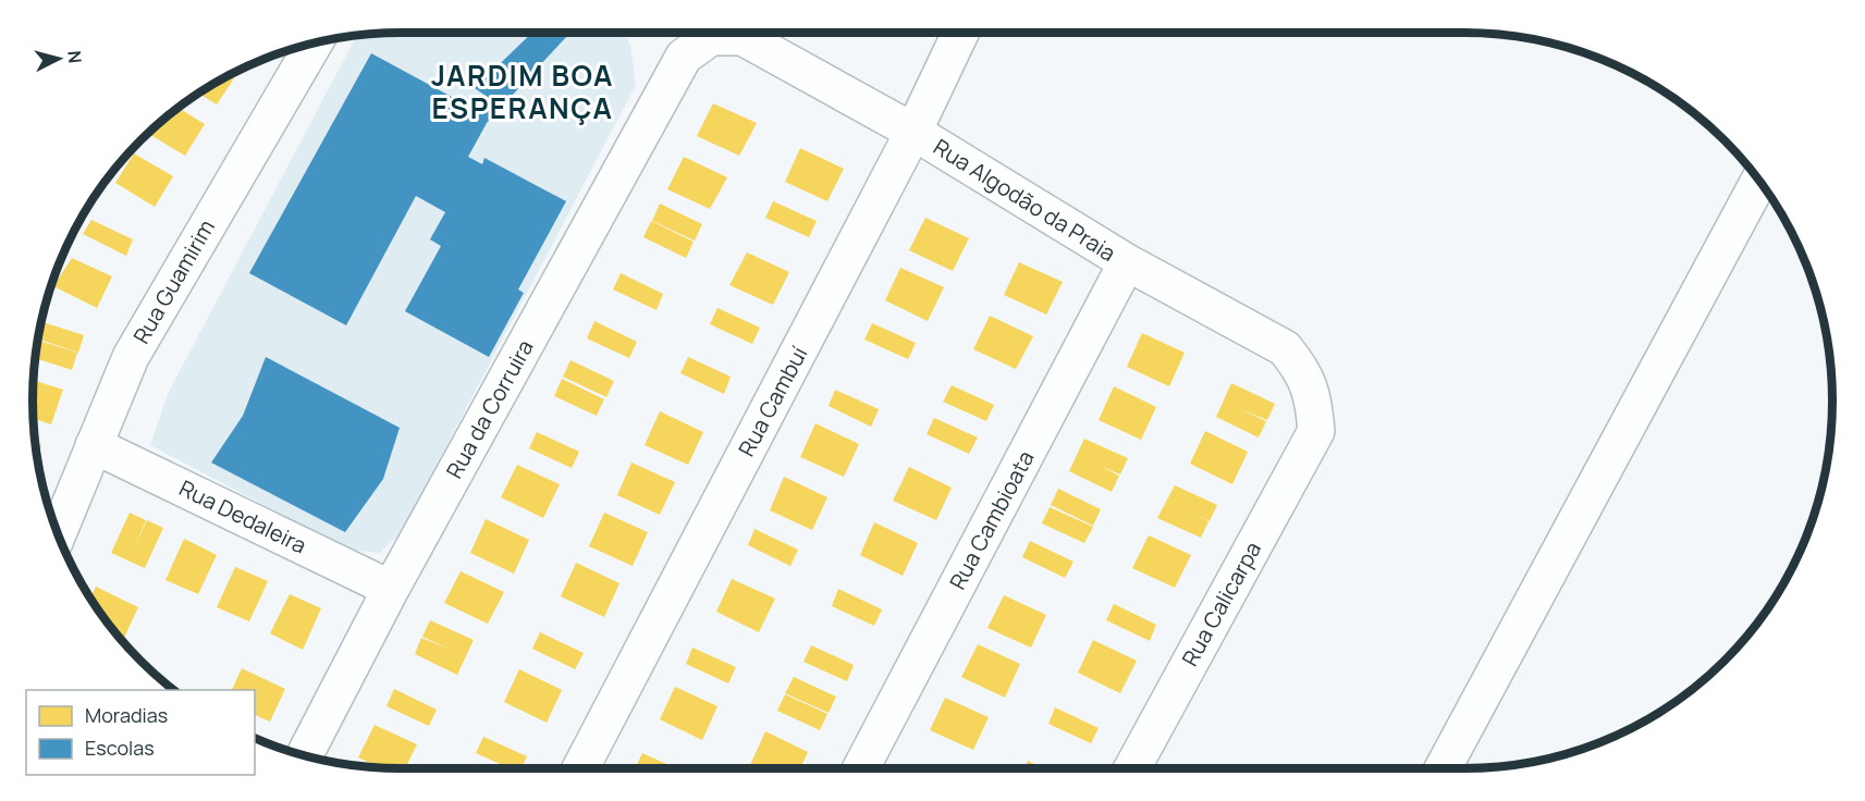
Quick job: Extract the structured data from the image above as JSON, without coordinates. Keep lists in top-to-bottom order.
{
  "streets": {
    "street": [
      "Rua Algodão da Praia",
      "Rua Guamirim",
      "Rua Cambuí",
      "Rua da Corruira",
      "Rua Dedaleira",
      "Rua Cambioata",
      "Rua Calicarpa"
    ]
  },
  "crossings": [
    ["Rua Algodão da Praia", "Rua Cambuí"],
    ["Rua Algodão da Praia", "Rua da Corruira"],
    ["Rua Algodão da Praia", "Rua Cambioata"],
    ["Rua Algodão da Praia", "Rua Calicarpa"],
    ["Rua Guamirim", "Rua Dedaleira"],
    ["Rua da Corruira", "Rua Dedaleira"]
  ],
  "districts": ["JARDIM BOA ESPERANÇA"],
  "legend": ["Moradias", "Escolas"],
  "north": "right"
}
